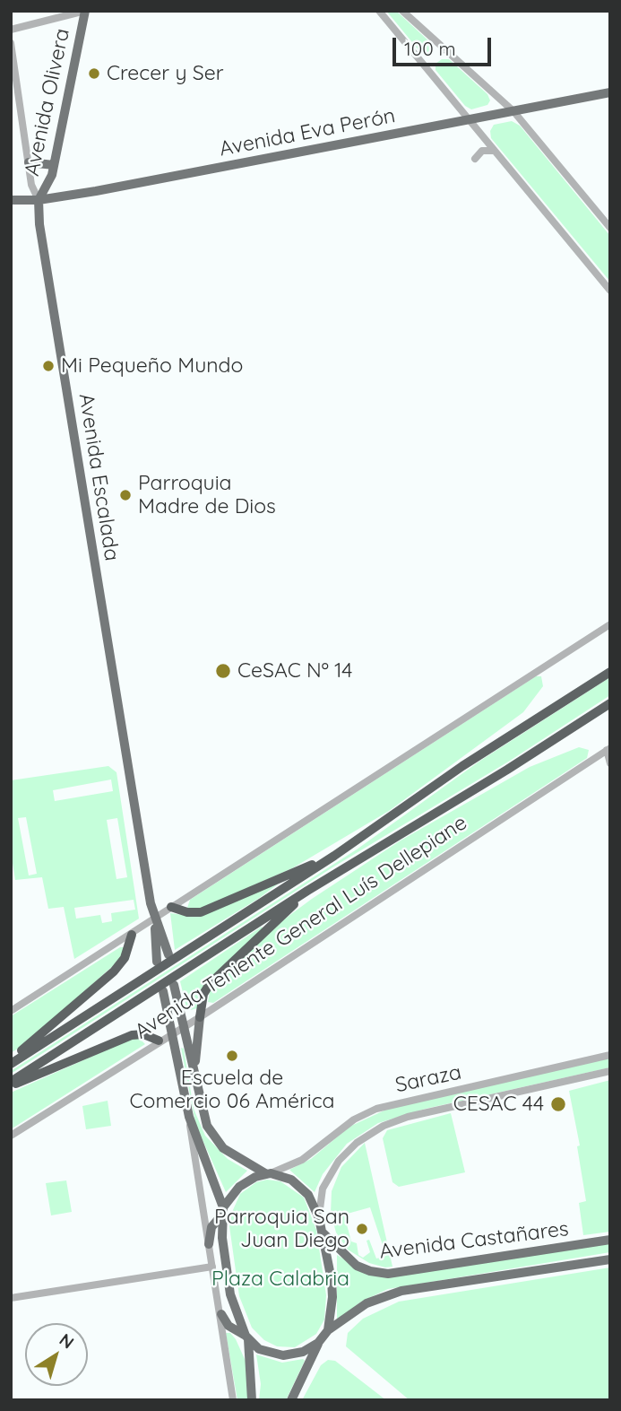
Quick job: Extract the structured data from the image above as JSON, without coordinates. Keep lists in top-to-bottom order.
{
  "streets": {
    "main road": [
      "Avenida Olivera",
      "Avenida Eva Perón",
      "Avenida Escalada",
      "Avenida Castañares"
    ],
    "street": ["Avenida Teniente General Luís Dellepiane", "Saraza"]
  },
  "crossings": [
    ["Avenida Olivera", "Avenida Eva Perón"],
    ["Avenida Olivera", "Avenida Escalada"],
    ["Avenida Eva Perón", "Avenida Escalada"],
    ["Saraza", "Avenida Castañares"]
  ],
  "parks": ["Plaza Calabria"],
  "places": [
    "Crecer y Ser",
    "Mi Pequeño Mundo",
    "Parroquia Madre de Dios",
    "CeSAC Nº 14",
    "Escuela de Comercio 06 América",
    "CESAC 44",
    "Parroquia San Juan Diego"
  ],
  "scale_bar": "100 m",
  "north": "top right"
}
